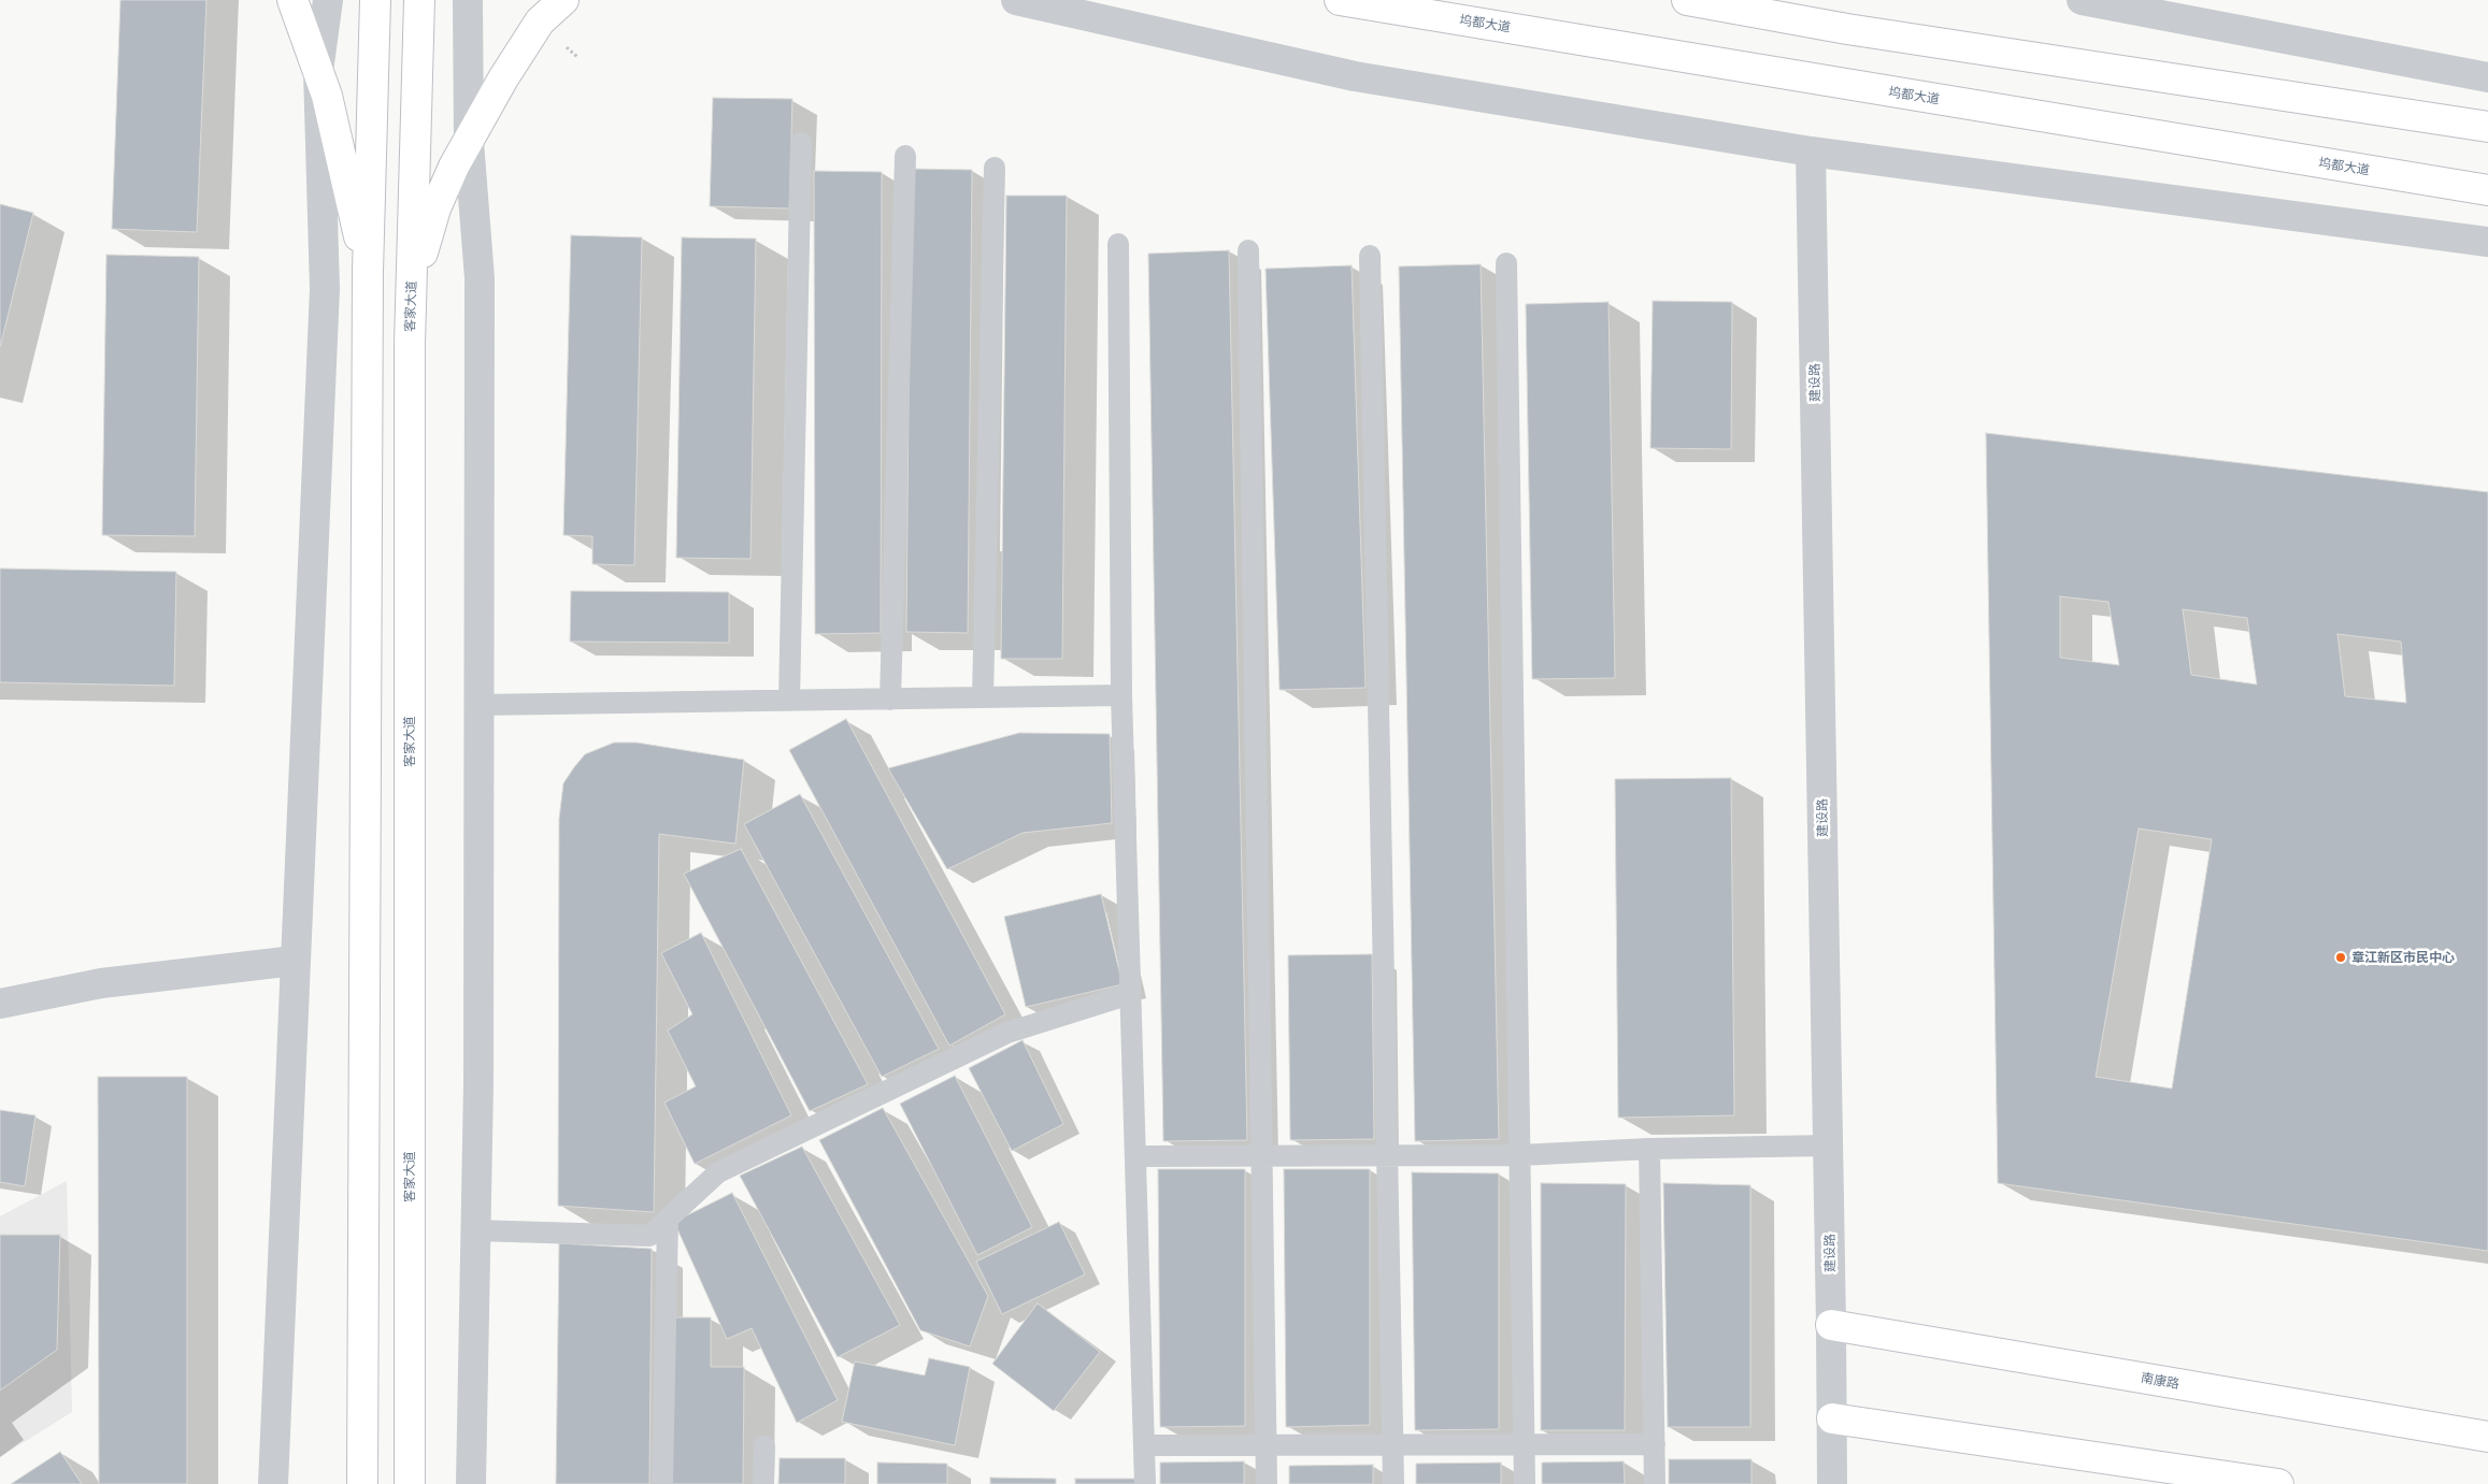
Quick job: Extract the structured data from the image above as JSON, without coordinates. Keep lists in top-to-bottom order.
{
  "streets": {
    "main road": ["坞都大道", "客家大道", "南康路"],
    "street": ["建设路"]
  },
  "crossings": [
    ["建设路", "南康路"]
  ],
  "places": ["章江新区市民中心"]
}
